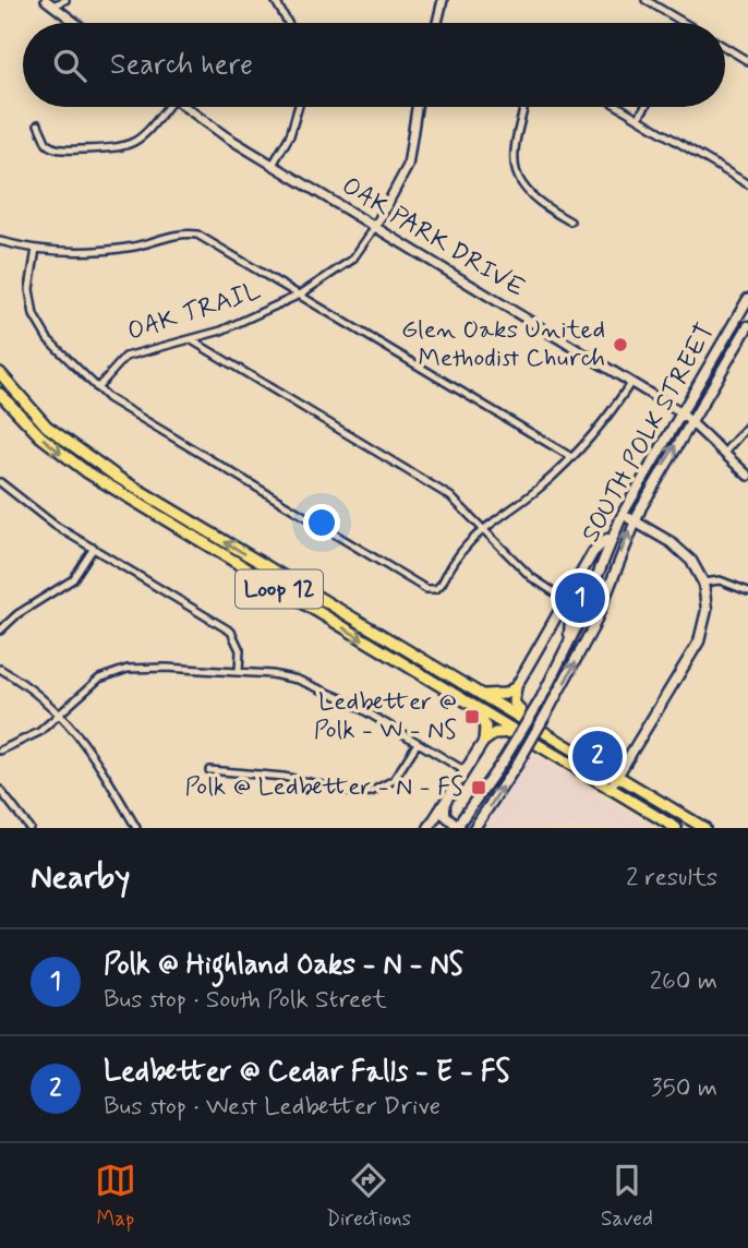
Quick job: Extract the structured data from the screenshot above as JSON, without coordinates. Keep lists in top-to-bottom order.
{
  "streets": {
    "main road": ["SOUTH POLK STREET", "Loop 12"],
    "street": ["OAK PARK DRIVE", "OAK TRAIL"]
  },
  "crossings": [
    ["OAK PARK DRIVE", "OAK TRAIL"],
    ["OAK PARK DRIVE", "SOUTH POLK STREET"]
  ],
  "places": {
    "other": ["Glen Oaks United Methodist Church"],
    "transit": ["Ledbetter @ Polk - W - NS", "Polk @ Ledbetter - N - FS"]
  },
  "page": {
    "search": "Search here",
    "pins": ["1", "2"],
    "heading": ["Nearby", "2 results"],
    "list": [
      {
        "mark": "1",
        "name": "Polk @ Highland Oaks - N - NS",
        "note": "Bus stop · South Polk Street",
        "value": "260 m"
      },
      {
        "mark": "2",
        "name": "Ledbetter @ Cedar Falls - E - FS",
        "note": "Bus stop · West Ledbetter Drive",
        "value": "350 m"
      }
    ],
    "nav": ["Map", "Directions", "Saved"]
  }
}
